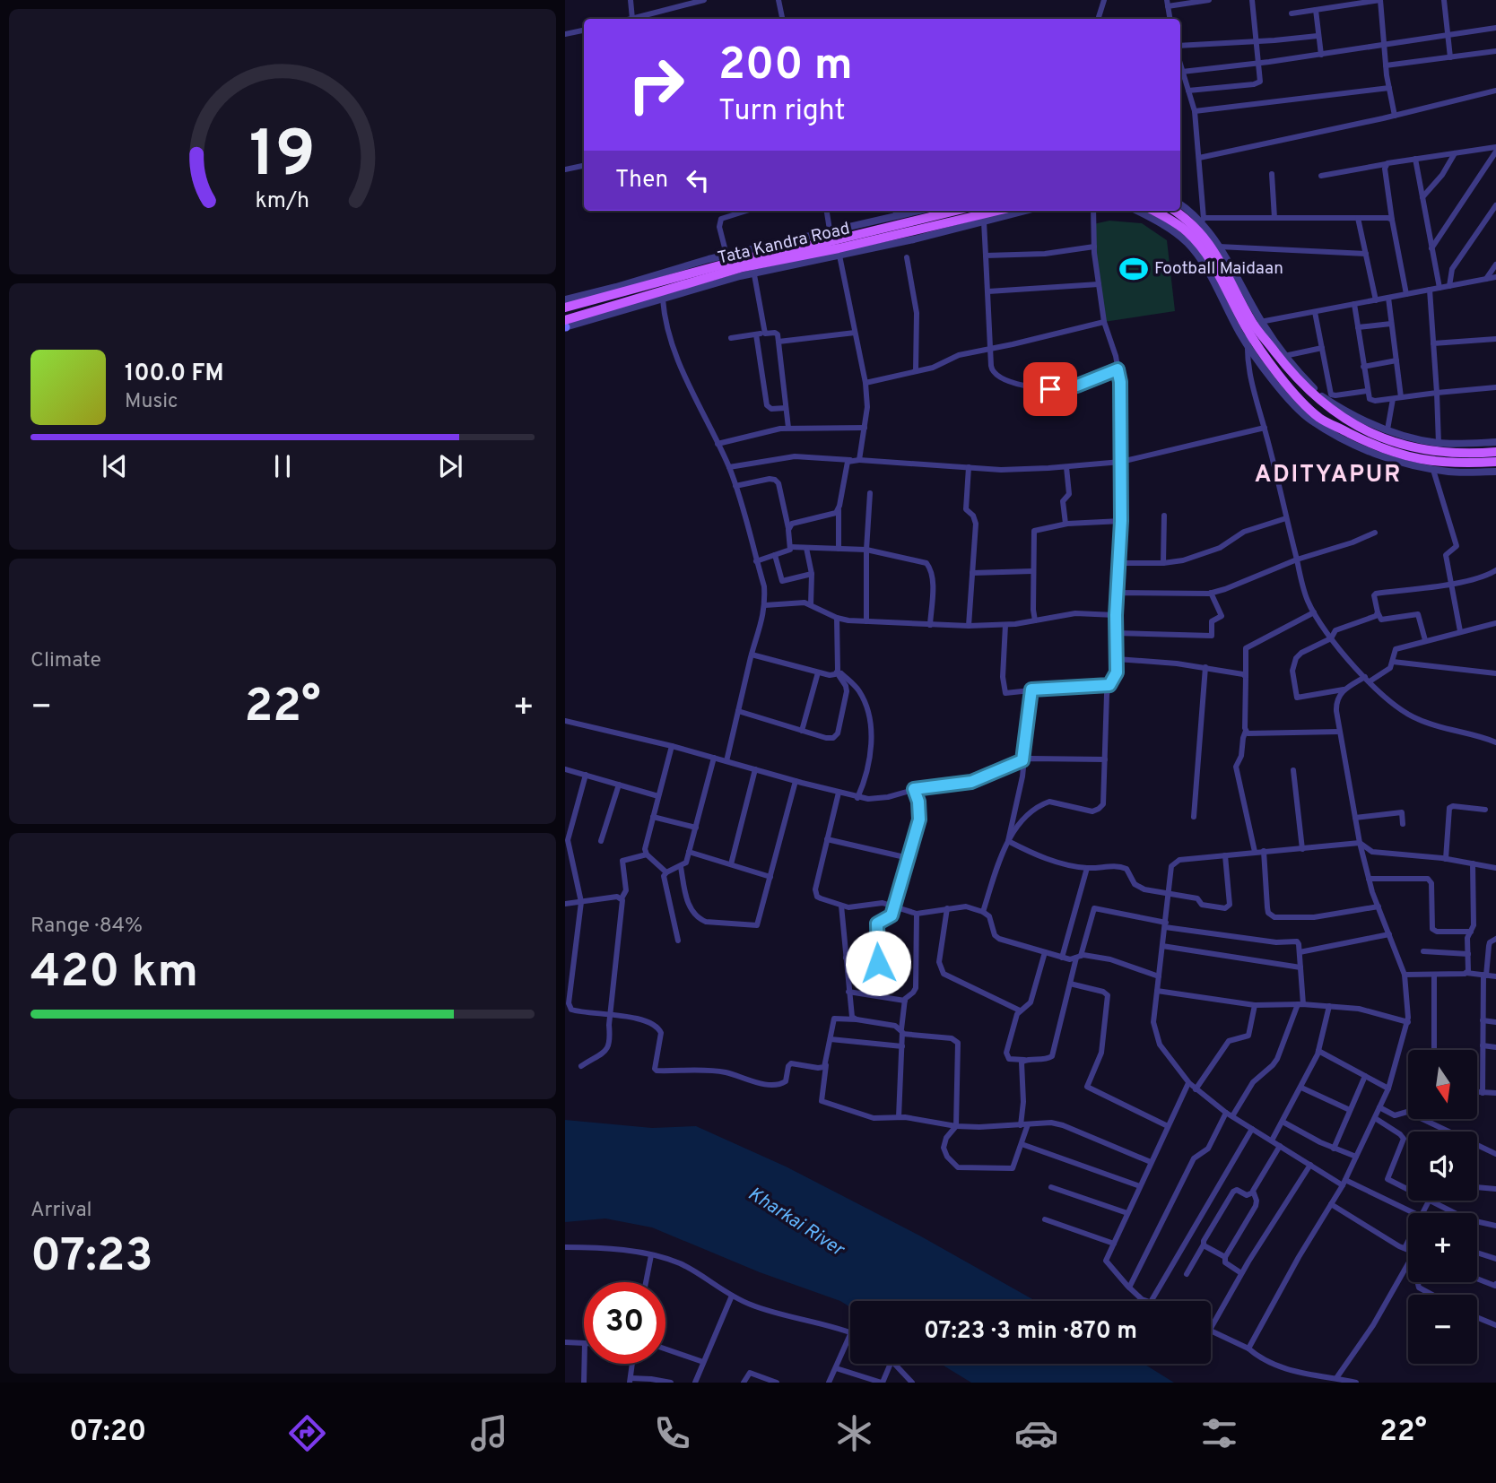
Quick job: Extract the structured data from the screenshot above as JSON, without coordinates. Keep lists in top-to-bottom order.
{
  "streets": {
    "main road": ["Tata Kandra Road"]
  },
  "districts": ["ADITYAPUR"],
  "water": ["Kharkai River"],
  "places": {
    "sports": ["Football Maidaan"]
  },
  "north": "bottom",
  "page": {
    "turn": ["200 m", "Turn right"],
    "then": "Then",
    "song": ["100.0 FM", "Music"],
    "tile": [
      "Climate",
      ["Range · 84%", "420 km"],
      ["Arrival", "07:23"]
    ],
    "heat": ["−", "22°", "+"],
    "map_buttons": ["+", "−"],
    "limit": "30",
    "trip": "07:23 · 3 min · 870 m",
    "tabs": ["07:20", "22°"],
    "gauge": ["19", "km/h"]
  }
}
